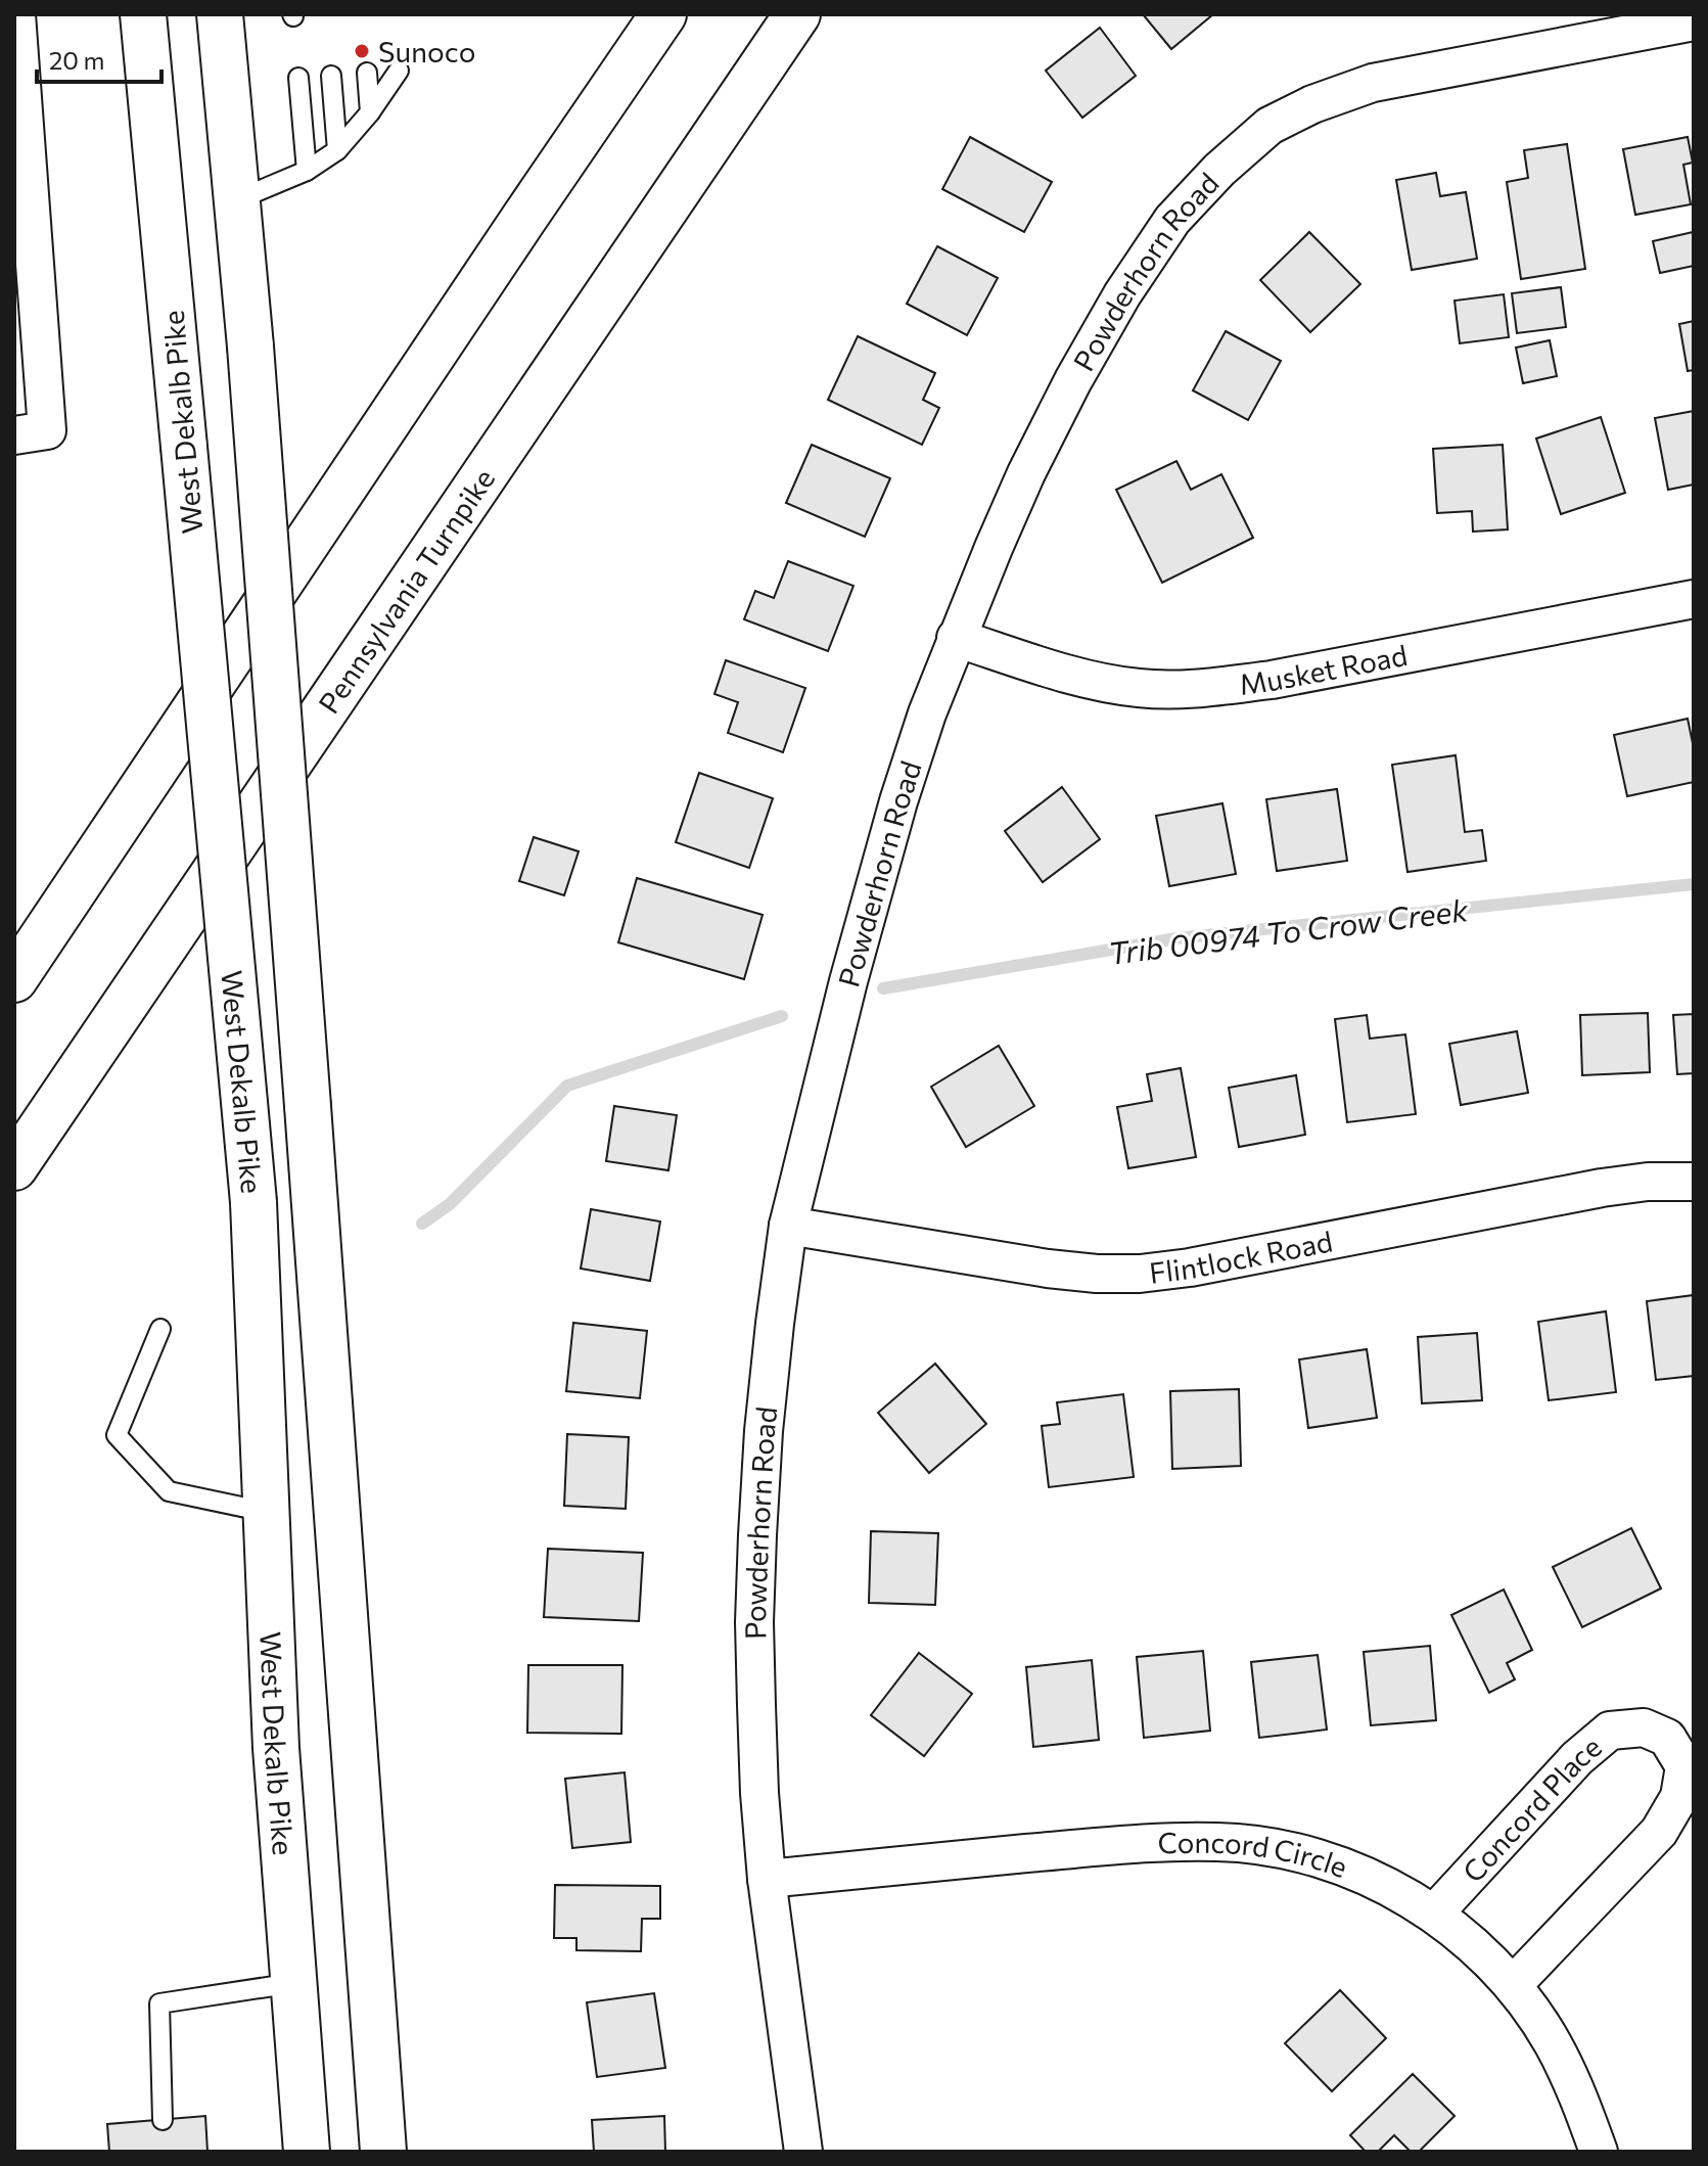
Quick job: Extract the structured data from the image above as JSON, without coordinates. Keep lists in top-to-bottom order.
{
  "streets": {
    "highway": ["West Dekalb Pike", "Pennsylvania Turnpike"],
    "street": [
      "Powderhorn Road",
      "Musket Road",
      "Flintlock Road",
      "Concord Place",
      "Concord Circle"
    ]
  },
  "crossings": [
    ["Powderhorn Road", "Musket Road"],
    ["Powderhorn Road", "Flintlock Road"],
    ["Powderhorn Road", "Concord Circle"],
    ["Concord Place", "Concord Circle"]
  ],
  "water": ["Trib 00974 To Crow Creek"],
  "places": ["Sunoco"],
  "scale_bar": "20 m"
}
